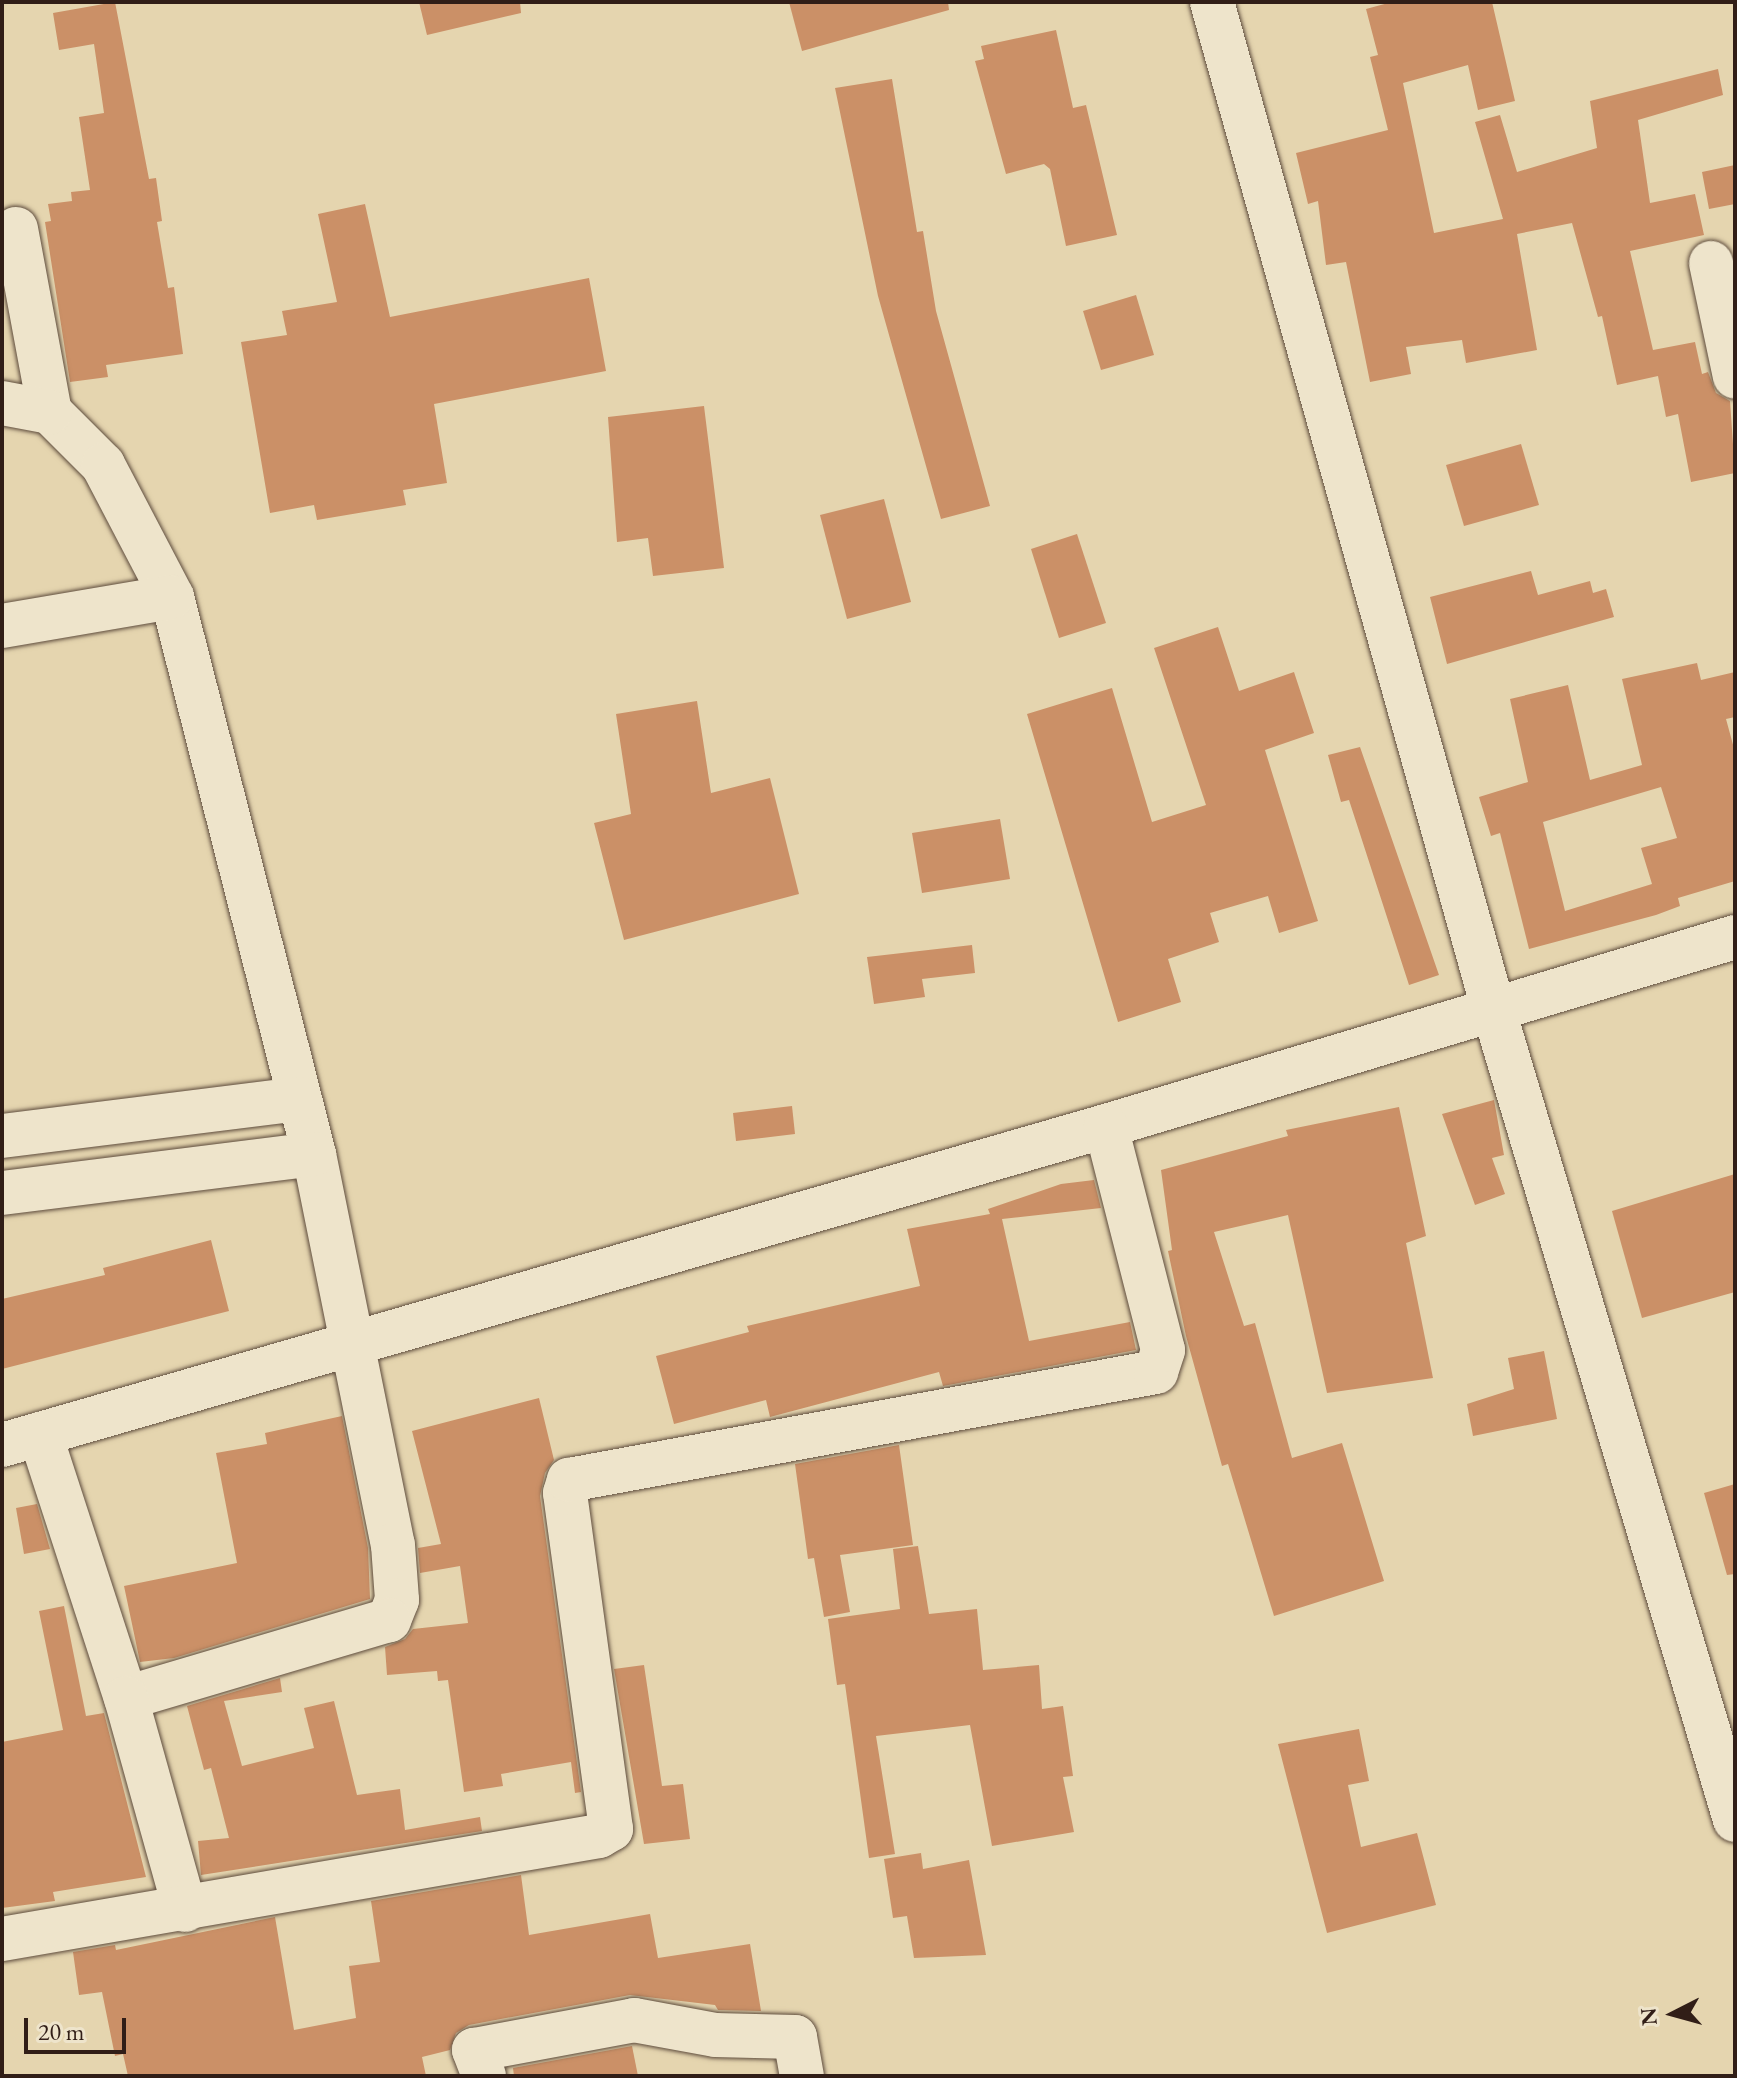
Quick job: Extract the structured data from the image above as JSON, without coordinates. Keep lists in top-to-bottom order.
{
  "scale_bar": "20 m",
  "north": "left"
}
